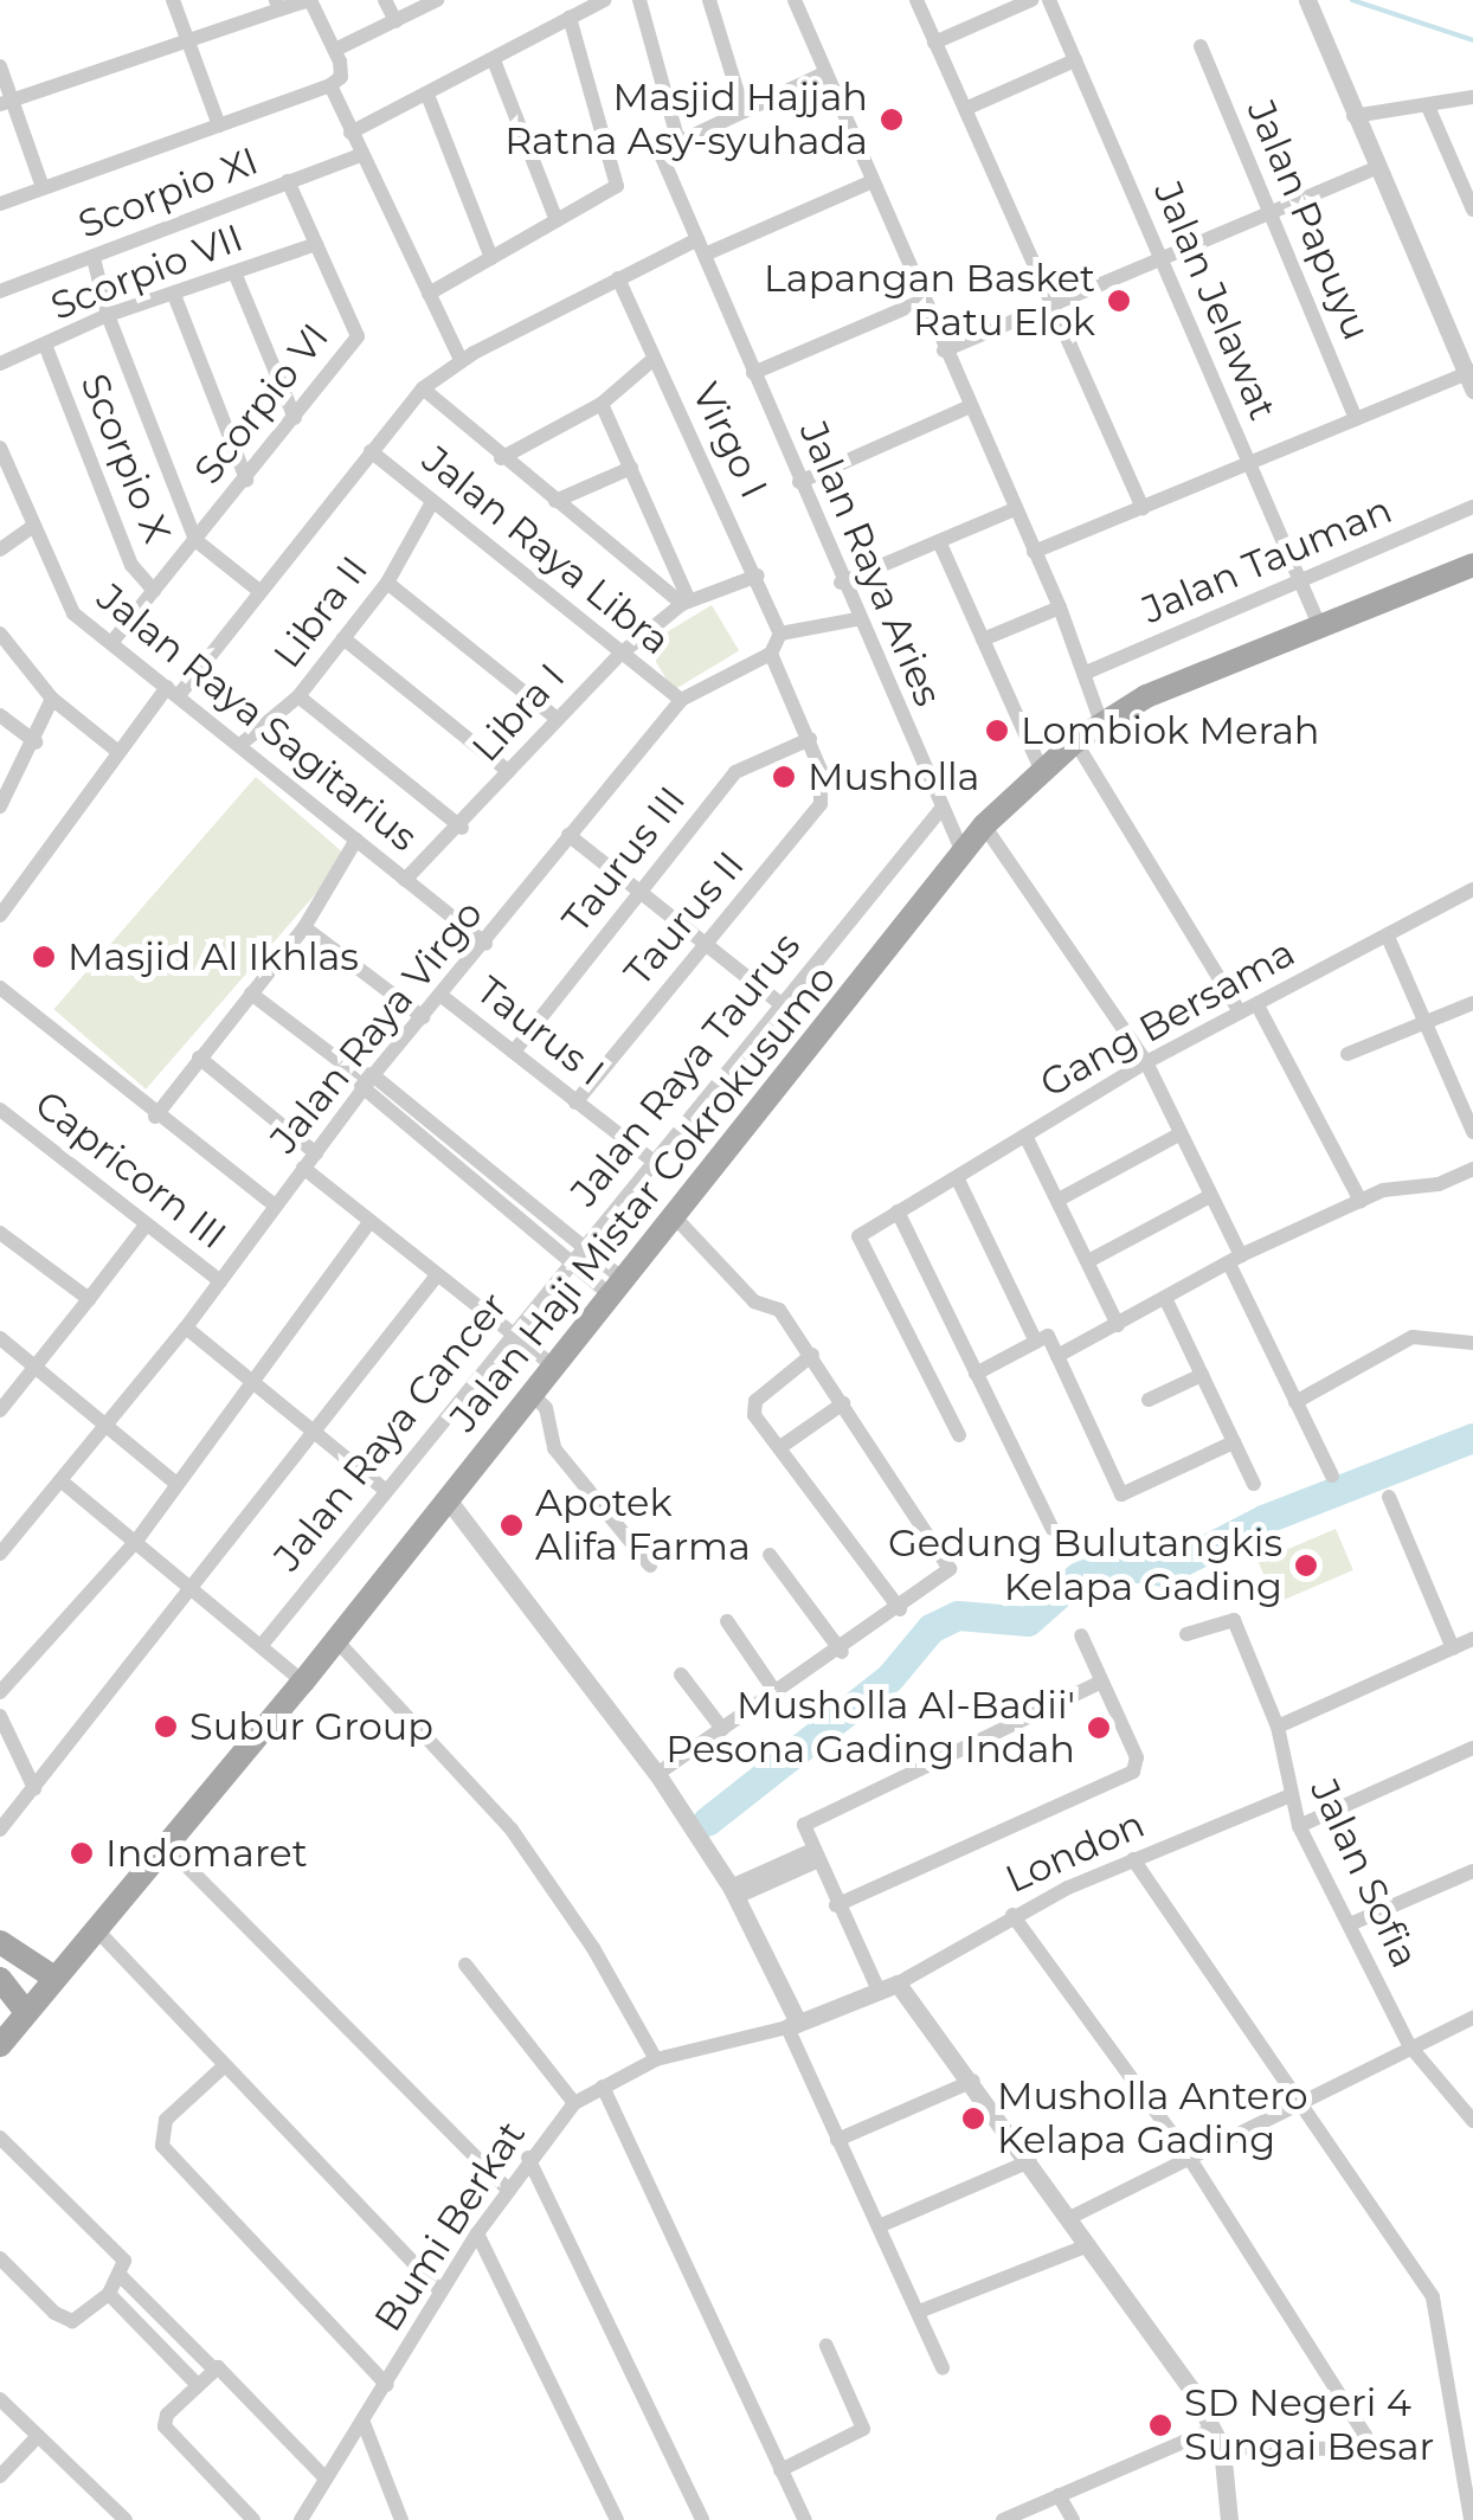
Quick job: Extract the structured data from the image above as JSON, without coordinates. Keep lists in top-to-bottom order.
{
  "streets": {
    "main road": ["Jalan Haji Mistar Cokrokusumo"],
    "street": [
      "Scorpio XI",
      "Jalan Papuyu",
      "Scorpio VII",
      "Jalan Jelawat",
      "Scorpio VI",
      "Virgo I",
      "Scorpio X",
      "Jalan Raya Libra",
      "Jalan Tauman",
      "Jalan Raya Aries",
      "Libra II",
      "Libra I",
      "Jalan Raya Sagitarius",
      "Taurus III",
      "Taurus II",
      "Gang Bersama",
      "Jalan Raya Virgo",
      "Taurus I",
      "Jalan Raya Taurus",
      "Capricorn III",
      "Jalan Raya Cancer",
      "London",
      "Jalan Sofia",
      "Bumi Berkat"
    ]
  },
  "crossings": [
    ["Scorpio XI", "Scorpio VI"],
    ["Scorpio VII", "Scorpio VI"],
    ["Scorpio VII", "Scorpio X"],
    ["Jalan Jelawat", "Jalan Tauman"],
    ["Jalan Jelawat", "Jalan Haji Mistar Cokrokusumo"],
    ["Scorpio VI", "Scorpio X"],
    ["Scorpio VI", "Jalan Raya Sagitarius"],
    ["Virgo I", "Libra I"],
    ["Jalan Raya Libra", "Libra II"],
    ["Jalan Raya Libra", "Libra I"],
    ["Jalan Raya Libra", "Jalan Raya Virgo"],
    ["Jalan Raya Aries", "Jalan Raya Taurus"],
    ["Jalan Raya Aries", "Jalan Haji Mistar Cokrokusumo"],
    ["Libra II", "Jalan Raya Sagitarius"],
    ["Libra I", "Jalan Raya Sagitarius"],
    ["Jalan Raya Sagitarius", "Jalan Raya Virgo"],
    ["Taurus III", "Taurus II"],
    ["Taurus III", "Taurus I"],
    ["Taurus II", "Taurus I"],
    ["Jalan Raya Virgo", "Taurus I"],
    ["Jalan Raya Virgo", "Capricorn III"],
    ["Taurus I", "Jalan Raya Taurus"],
    ["Jalan Raya Taurus", "Jalan Raya Cancer"],
    ["London", "Jalan Sofia"]
  ],
  "places": [
    "Masjid Hajjah Ratna Asy-syuhada",
    "Lapangan Basket Ratu Elok",
    "Lombiok Merah",
    "Musholla",
    "Masjid Al Ikhlas",
    "Apotek Alifa Farma",
    "Gedung Bulutangkis Kelapa Gading",
    "Subur Group",
    "Musholla Al-Badii' Pesona Gading Indah",
    "Indomaret",
    "Musholla Antero Kelapa Gading",
    "SD Negeri 4 Sungai Besar"
  ]
}
